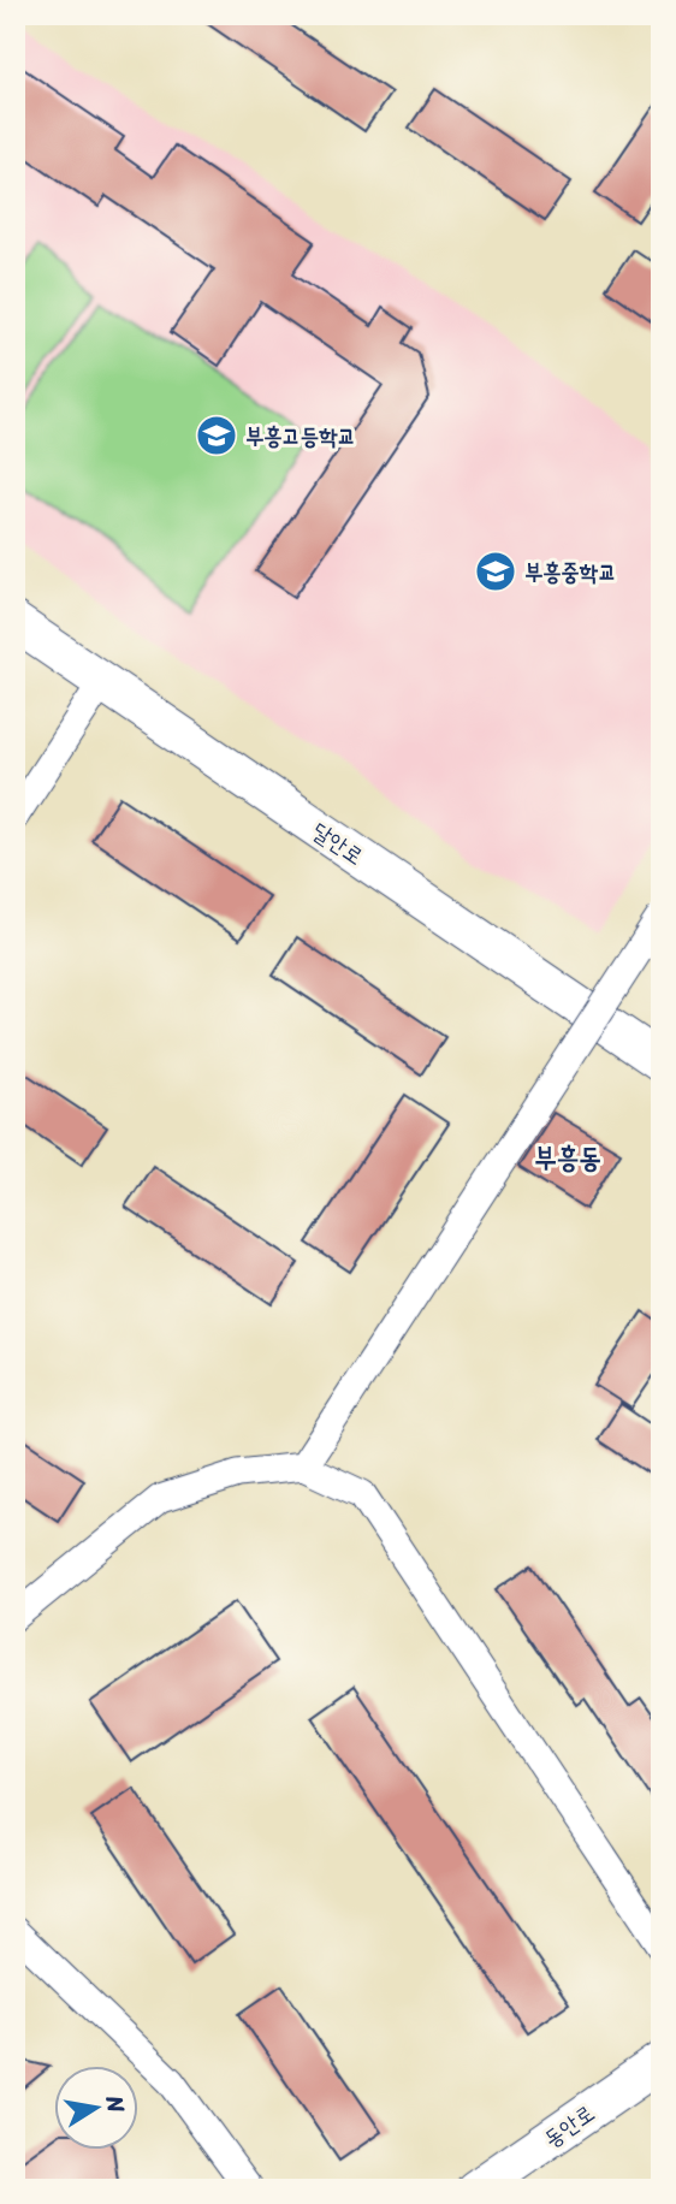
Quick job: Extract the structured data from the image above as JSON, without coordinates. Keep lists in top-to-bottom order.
{
  "streets": {
    "street": ["달안로", "동안로"]
  },
  "districts": ["부흥동"],
  "places": {
    "school or university": ["부흥고등학교", "부흥중학교"]
  },
  "north": "right"
}
